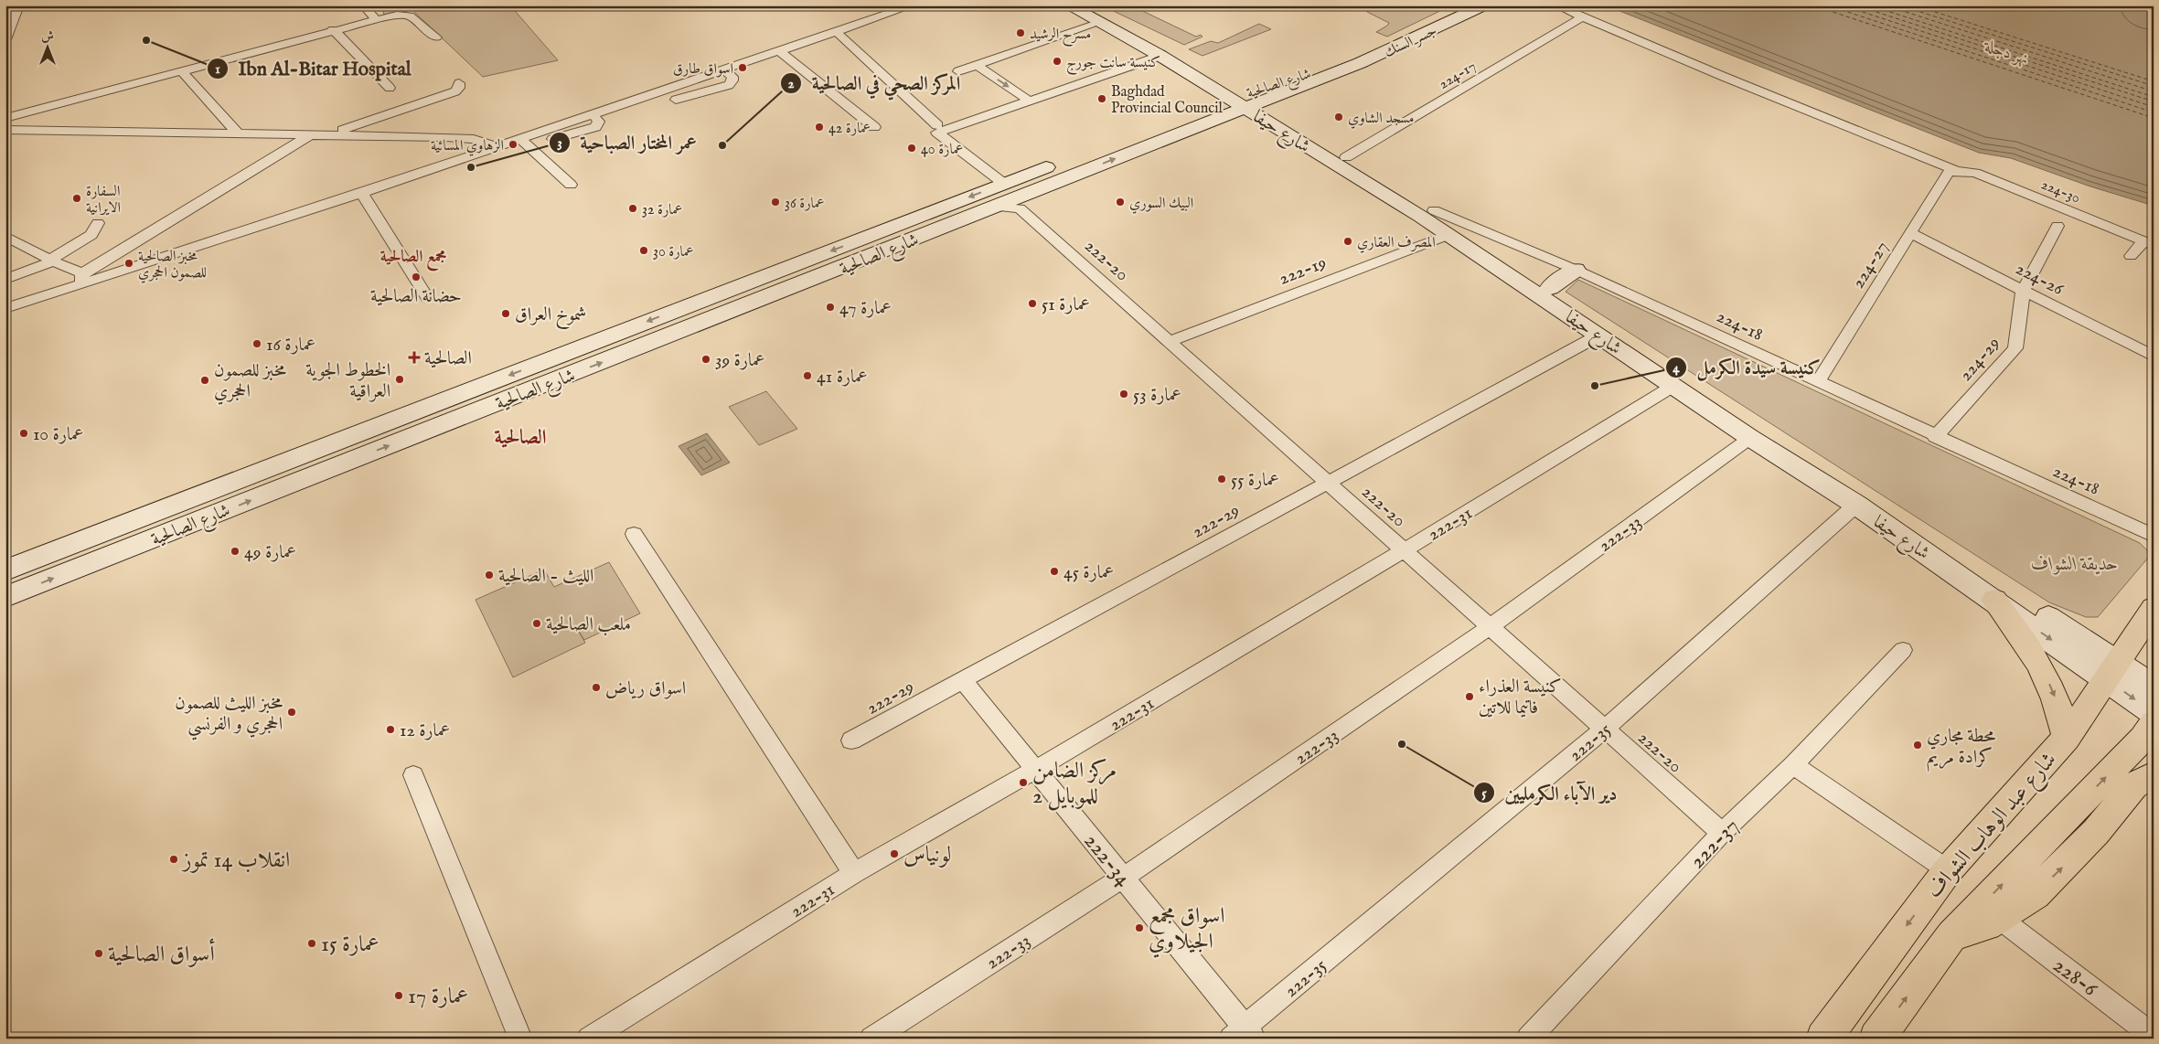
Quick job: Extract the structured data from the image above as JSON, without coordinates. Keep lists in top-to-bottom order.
{
  "streets": {
    "main road": [
      "جسر السنك",
      "شارع الصالحية",
      "شارع حيفا",
      "شارع عبد الوهاب الشواف"
    ],
    "street": [
      "224-17",
      "224-30",
      "222-20",
      "224-27",
      "222-19",
      "224-26",
      "224-18",
      "224-29",
      "222-29",
      "222-31",
      "222-33",
      "222-35",
      "222-37",
      "222-34",
      "228-6"
    ]
  },
  "crossings": [
    ["جسر السنك", "شارع الصالحية"],
    ["224-17", "شارع حيفا"],
    ["224-17", "224-30"],
    ["شارع الصالحية", "شارع حيفا"],
    ["شارع الصالحية", "222-20"],
    ["شارع حيفا", "222-19"],
    ["شارع حيفا", "224-18"],
    ["شارع حيفا", "222-29"],
    ["شارع حيفا", "222-31"],
    ["شارع حيفا", "222-33"],
    ["شارع حيفا", "222-35"],
    ["شارع حيفا", "شارع عبد الوهاب الشواف"],
    ["224-30", "224-27"],
    ["222-20", "222-19"],
    ["222-20", "222-29"],
    ["222-20", "222-31"],
    ["222-20", "222-33"],
    ["222-20", "222-35"],
    ["222-20", "222-37"],
    ["224-27", "224-26"],
    ["224-27", "224-18"],
    ["224-26", "224-29"],
    ["224-18", "224-29"],
    ["222-29", "222-34"],
    ["222-31", "222-34"],
    ["222-33", "222-34"],
    ["222-35", "222-34"]
  ],
  "districts": ["مجمع الصالحية", "الصالحية"],
  "water": ["نهر دجلة"],
  "parks": ["حديقة الشواف"],
  "places": {
    "other": [
      "مسرح الرشيد",
      "Ibn Al-Bitar Hospital",
      "كنيسة سانت جورج",
      "اسواق طارق",
      "Baghdad Provincial Council",
      "مسجد الشاوي",
      "عمارة 42",
      "الزهاوي المسائية",
      "المركز الصحي في الصالحية",
      "عمارة 40",
      "عمر المختار الصباحية",
      "السفارة الايرانية",
      "عمارة 36",
      "البيك السوري",
      "عمارة 32",
      "المصرف العقاري",
      "عمارة 30",
      "مخبز الصالحية للصمون الحجري",
      "حضانة الصالحية",
      "عمارة 51",
      "عمارة 47",
      "شموخ العراق",
      "عمارة 16",
      "عمارة 39",
      "عمارة 41",
      "الخطوط الجوية العراقية",
      "مخبز للصمون الحجري",
      "كنيسة سيدة الكرمل",
      "عمارة 53",
      "عمارة 10",
      "عمارة 55",
      "عمارة 49",
      "عمارة 45",
      "الليث - الصالحية",
      "ملعب الصالحية",
      "اسواق رياض",
      "كنيسة العذراء فاتيما للاتين",
      "مخبز الليث للصمون الحجري و الفرنسي",
      "عمارة 12",
      "دير الآباء الكرمليين",
      "محطة مجاري كرادة مريم",
      "مركز الضامن 2 للموبايل",
      "لونياس",
      "انقلاب 14 تموز",
      "اسواق مجمع الجيلاوي",
      "عمارة 15",
      "أسواق الصالحية",
      "عمارة 17"
    ],
    "health": ["الصالحية"]
  },
  "north": "top"
}
